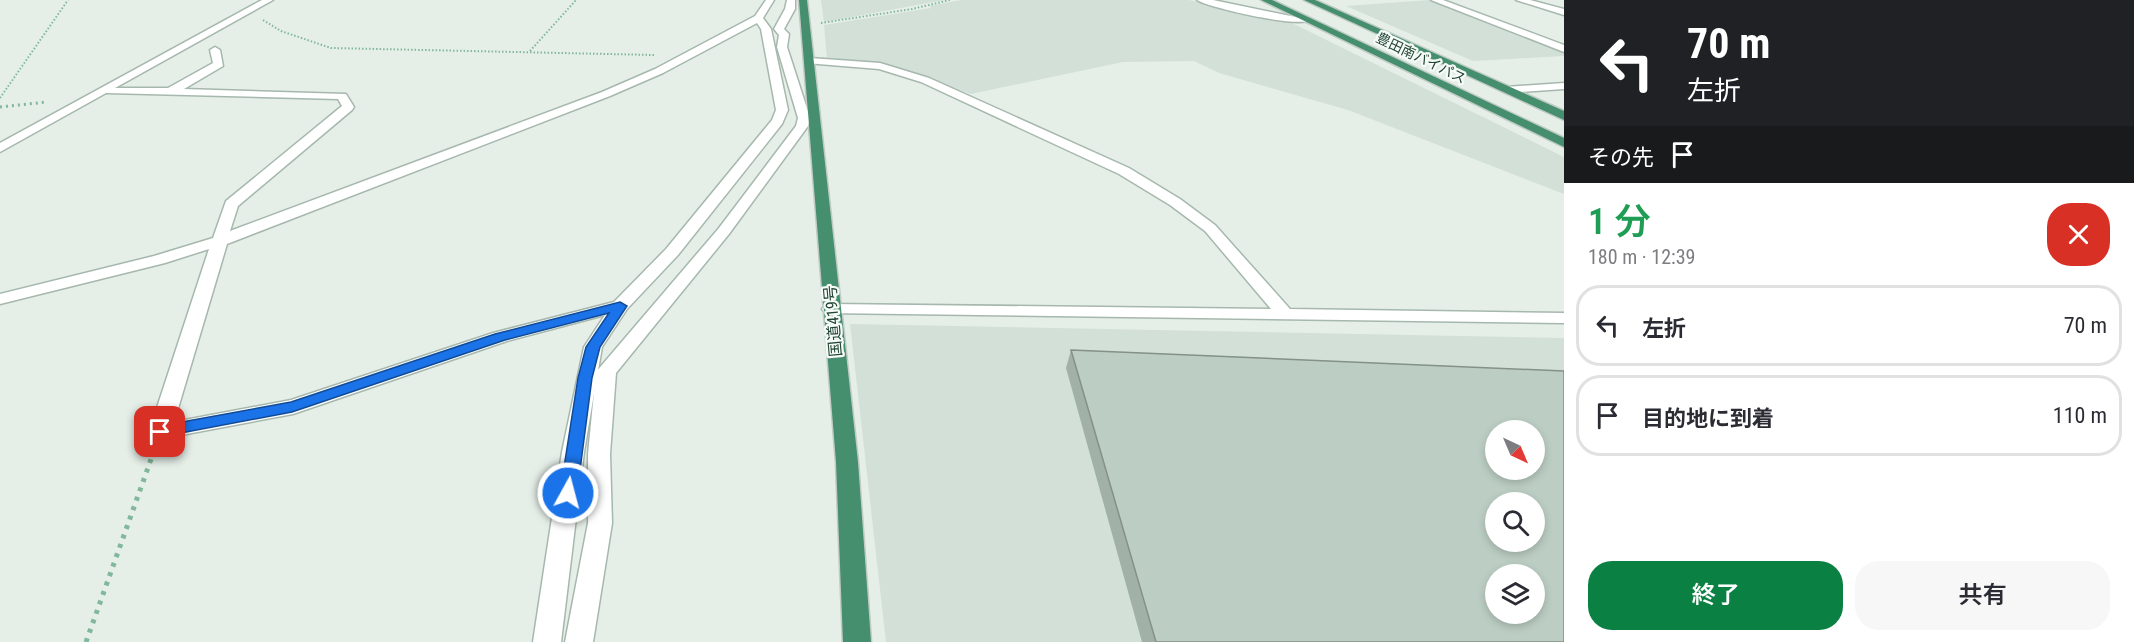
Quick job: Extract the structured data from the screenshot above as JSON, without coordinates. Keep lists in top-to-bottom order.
{
  "streets": {
    "highway": ["豊田南バイパス", "国道419号"]
  },
  "north": "bottom right",
  "page": {
    "turn": ["70 m", "左折"],
    "then": "その先",
    "heading": ["1 分", "180 m · 12:39"],
    "list": [
      {
        "name": "左折",
        "value": "70 m"
      },
      {
        "name": "目的地に到着",
        "value": "110 m"
      }
    ],
    "buttons": ["終了", "共有"]
  }
}
